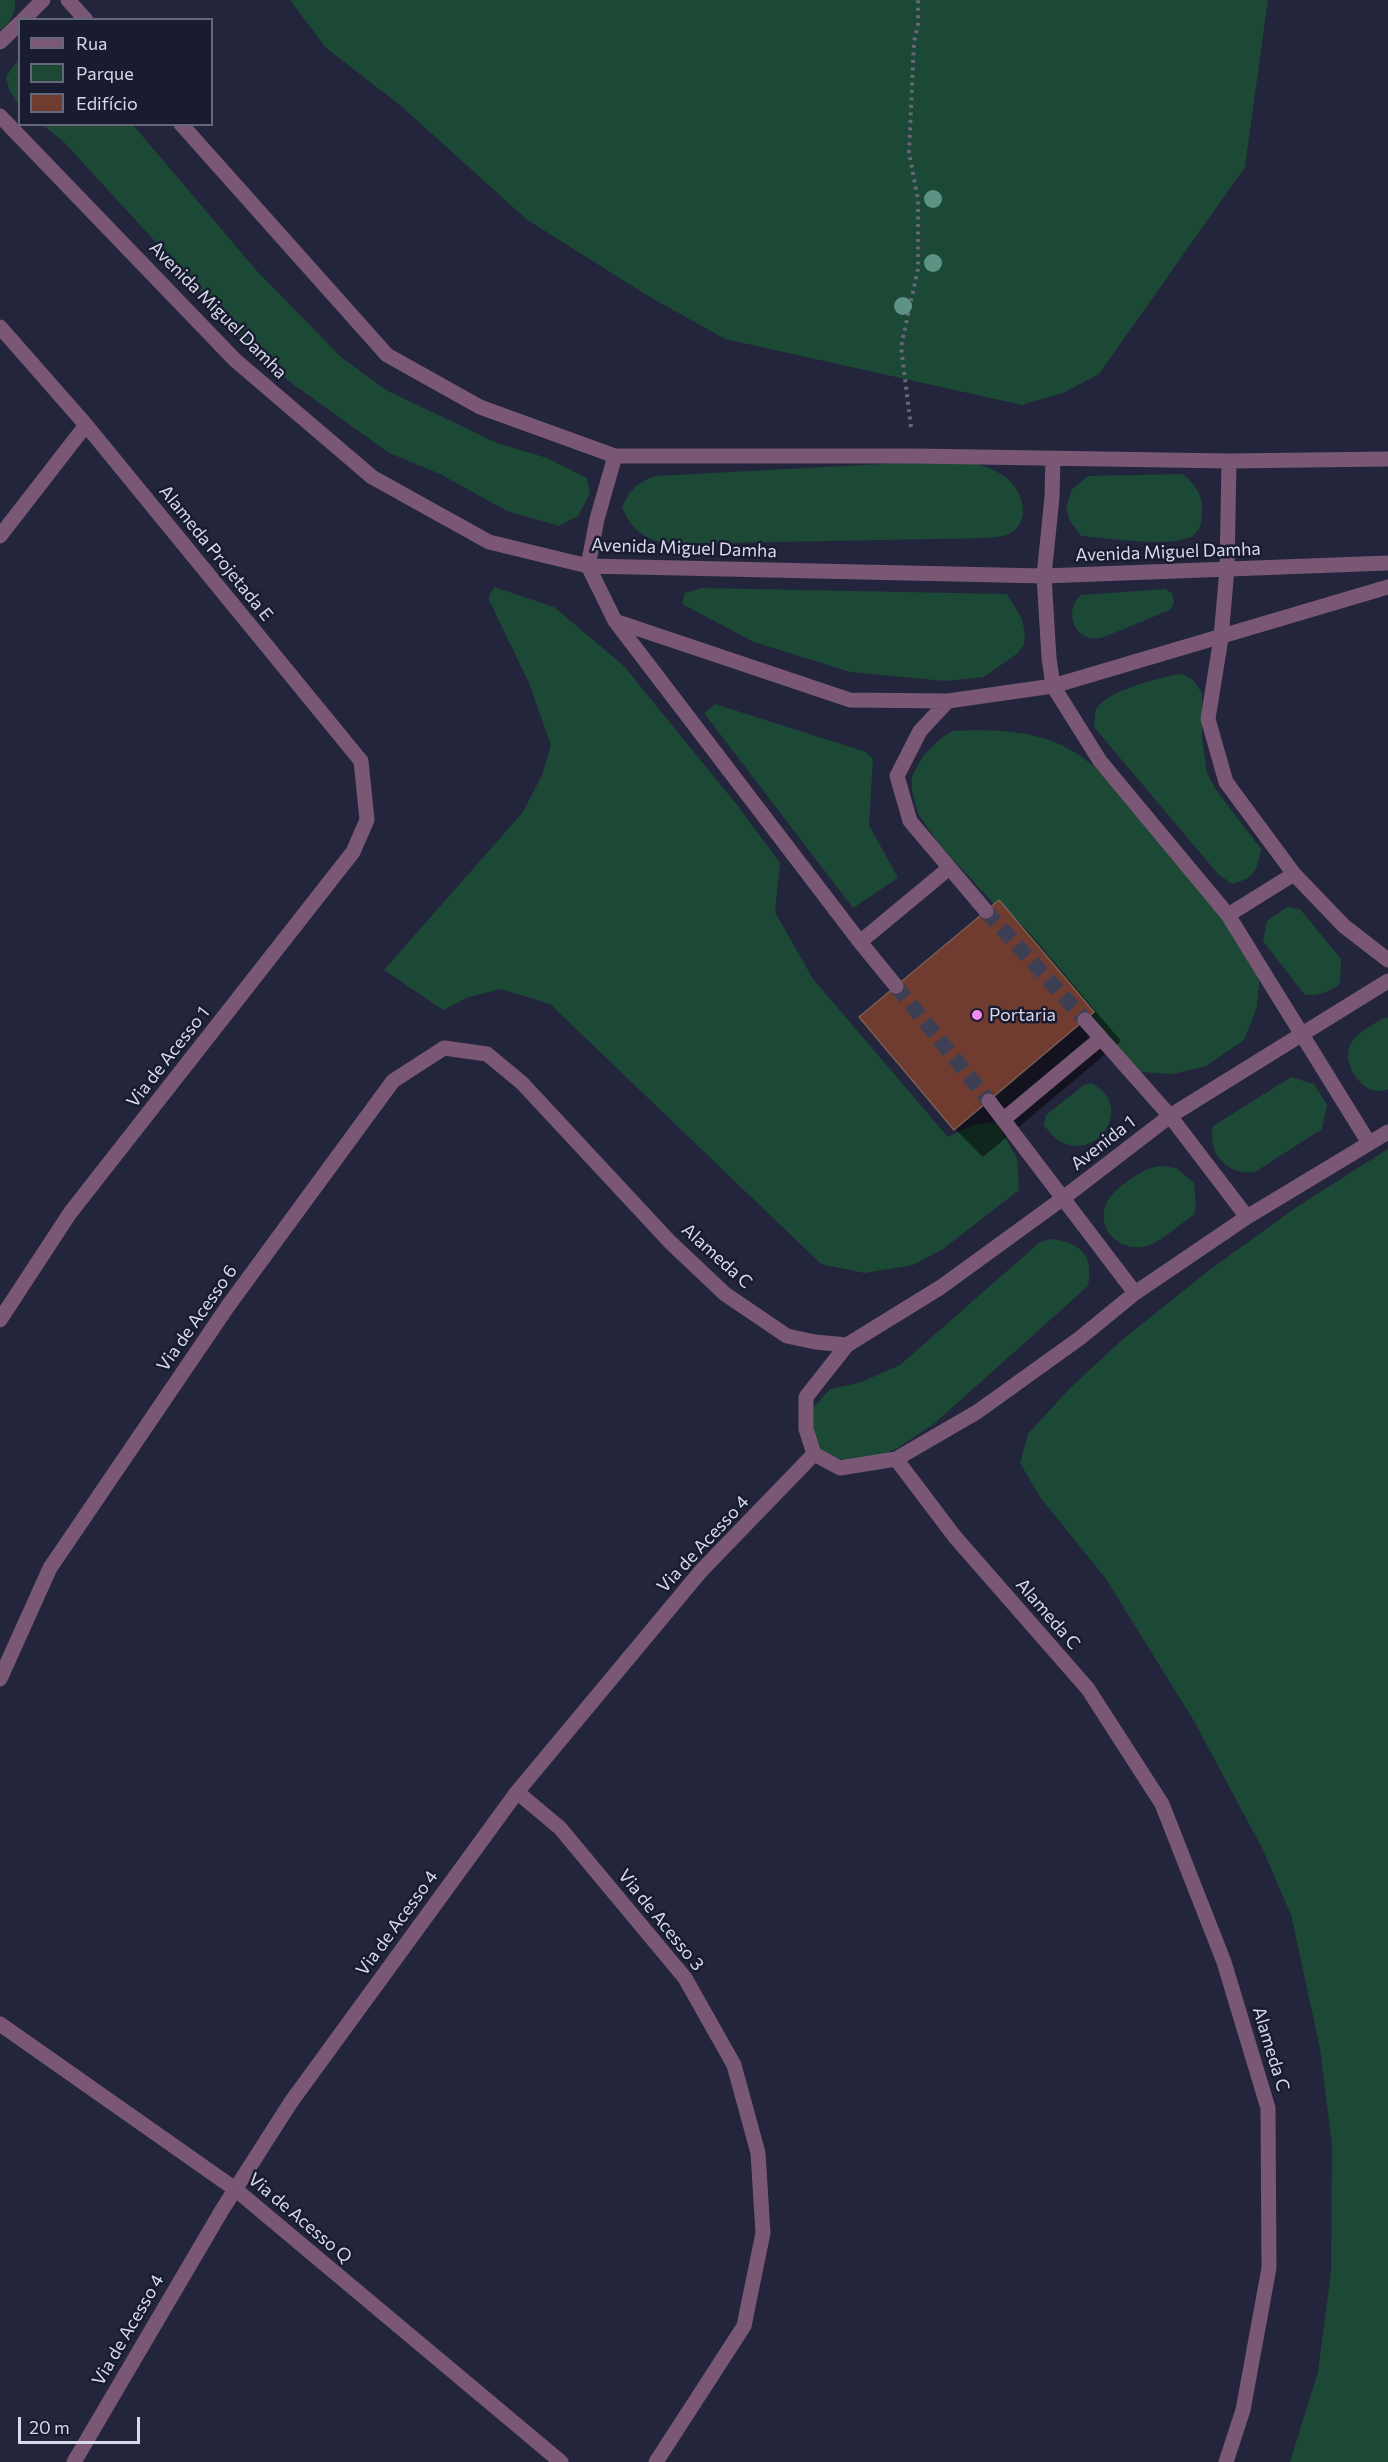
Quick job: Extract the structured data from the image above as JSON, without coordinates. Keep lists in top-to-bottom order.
{
  "streets": {
    "street": [
      "Avenida Miguel Damha",
      "Alameda Projetada E",
      "Via de Acesso 1",
      "Avenida 1",
      "Alameda C",
      "Via de Acesso 6",
      "Via de Acesso 4",
      "Via de Acesso 3",
      "Via de Acesso Q"
    ]
  },
  "crossings": [
    ["Alameda Projetada E", "Via de Acesso 1"],
    ["Avenida 1", "Alameda C"],
    ["Alameda C", "Via de Acesso 6"],
    ["Via de Acesso 4", "Via de Acesso 3"],
    ["Via de Acesso 4", "Via de Acesso Q"]
  ],
  "places": ["Portaria"],
  "legend": ["Rua", "Parque", "Edifício"],
  "scale_bar": "20 m"
}
